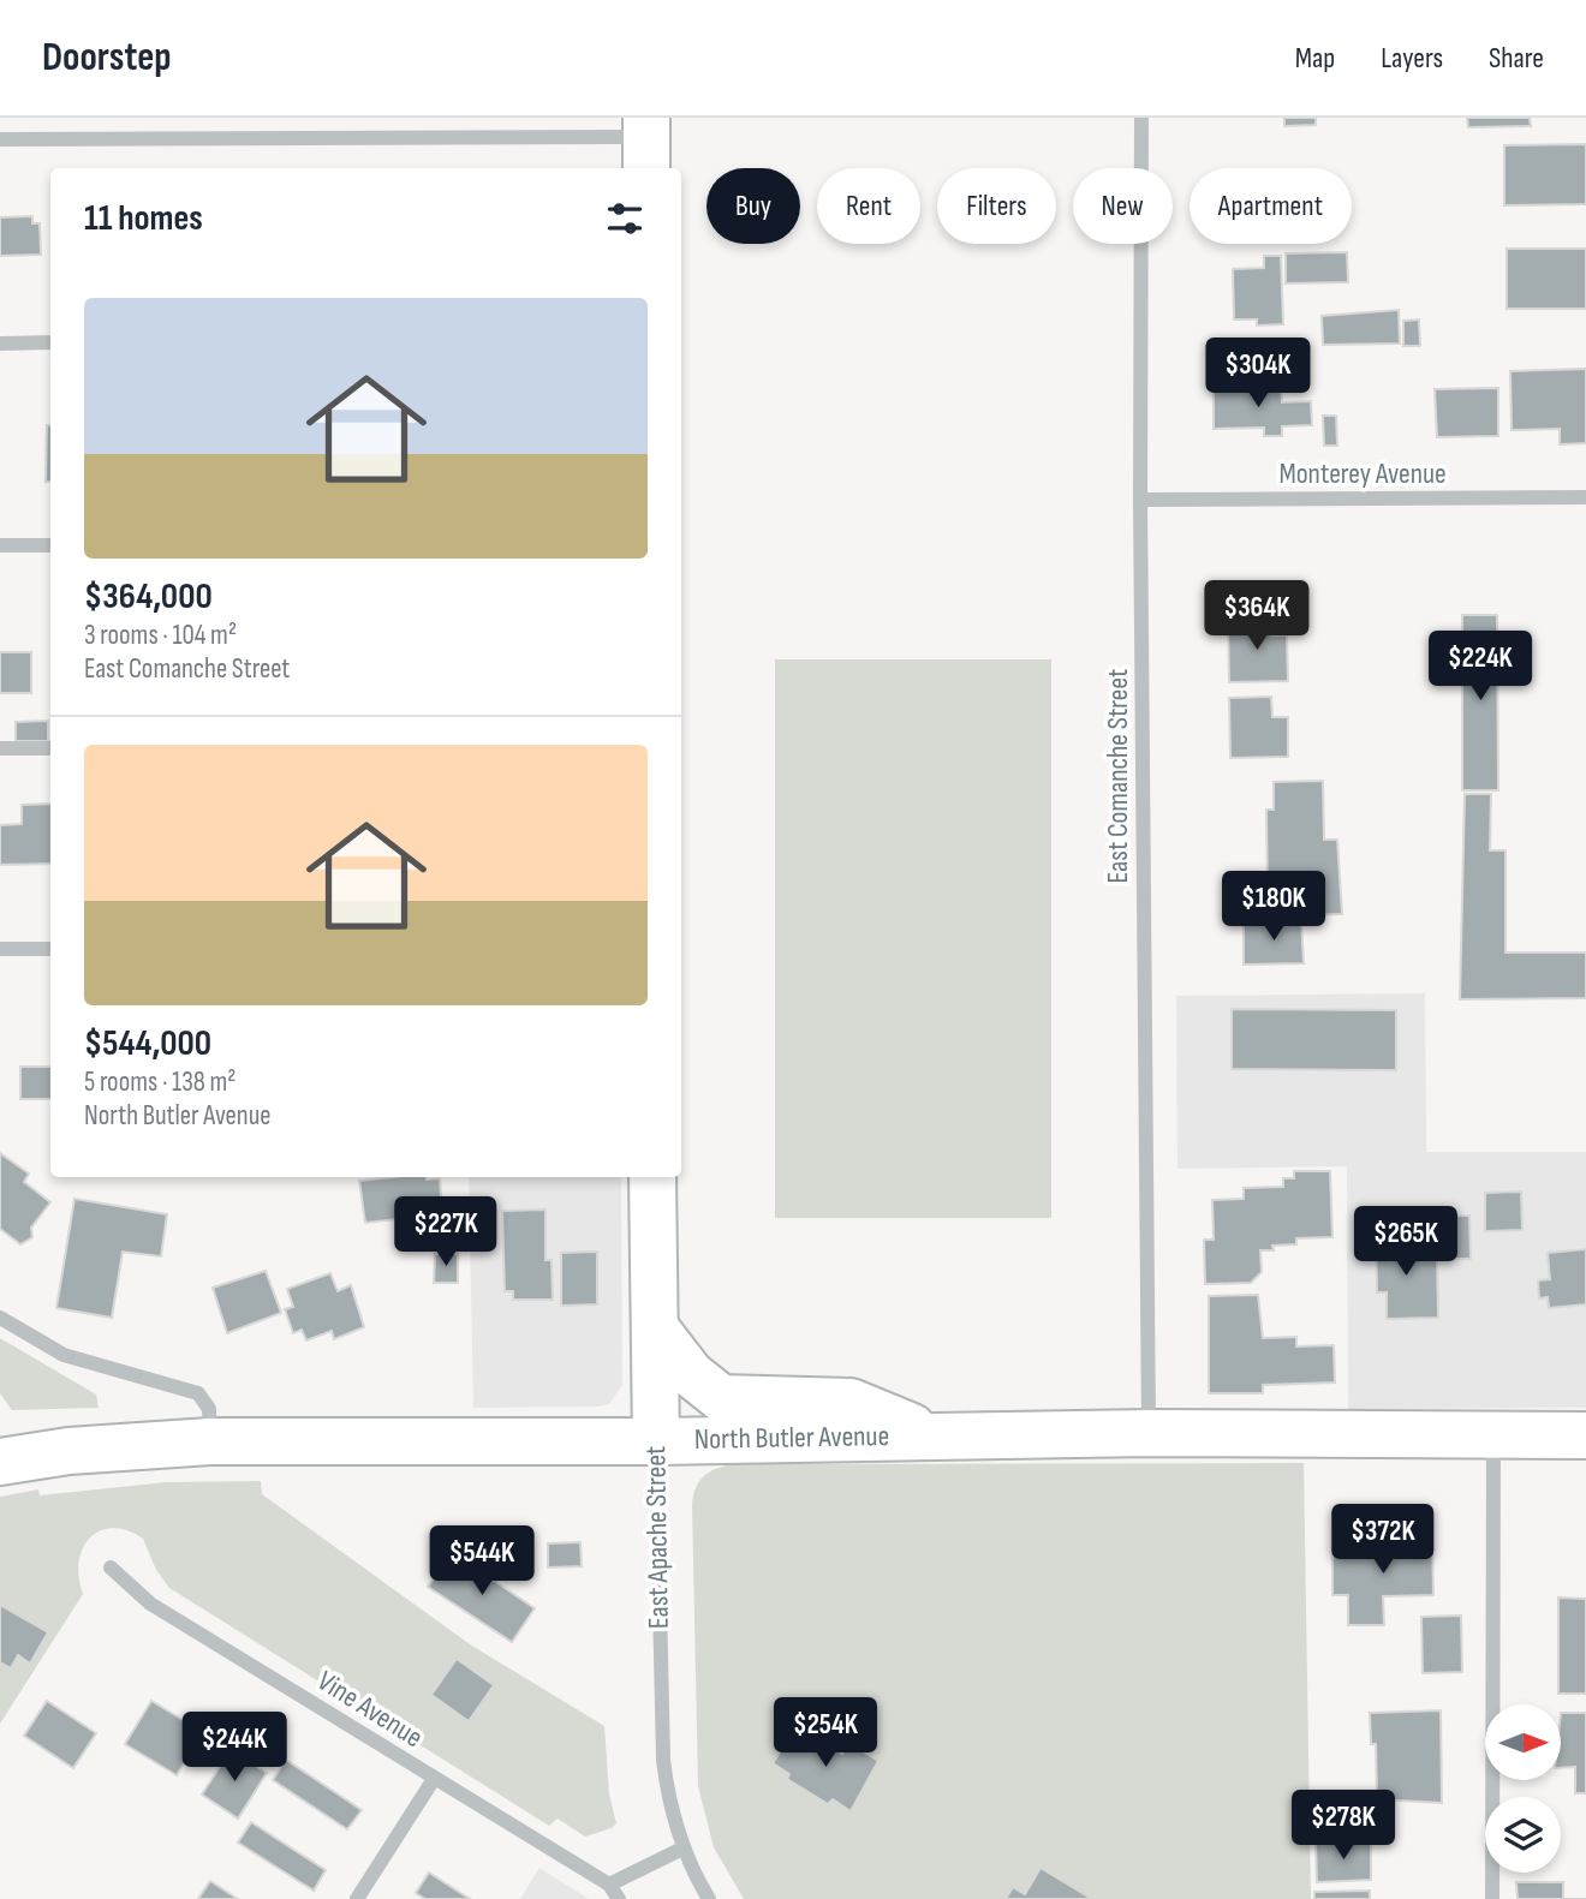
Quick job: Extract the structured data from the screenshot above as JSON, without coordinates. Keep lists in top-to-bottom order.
{
  "streets": {
    "main road": ["North Butler Avenue", "East Apache Street"],
    "street": ["Monterey Avenue", "East Comanche Street", "Vine Avenue"]
  },
  "crossings": [
    ["Monterey Avenue", "East Comanche Street"],
    ["East Comanche Street", "North Butler Avenue"],
    ["North Butler Avenue", "East Apache Street"]
  ],
  "north": "right",
  "page": {
    "header": "Doorstep",
    "nav": ["Map", "Layers", "Share"],
    "chip": [
      "Buy",
      "Rent",
      "Filters",
      "New",
      "Apartment"
    ],
    "heading": "11 homes",
    "list": [
      {
        "name": "$364,000",
        "note": "3 rooms · 104 m² · East Comanche Street"
      },
      {
        "name": "$544,000",
        "note": "5 rooms · 138 m² · North Butler Avenue"
      }
    ],
    "price": [
      "$304K",
      "$364K",
      "$224K",
      "$180K",
      "$227K",
      "$265K",
      "$372K",
      "$544K",
      "$254K",
      "$244K",
      "$278K"
    ]
  }
}
